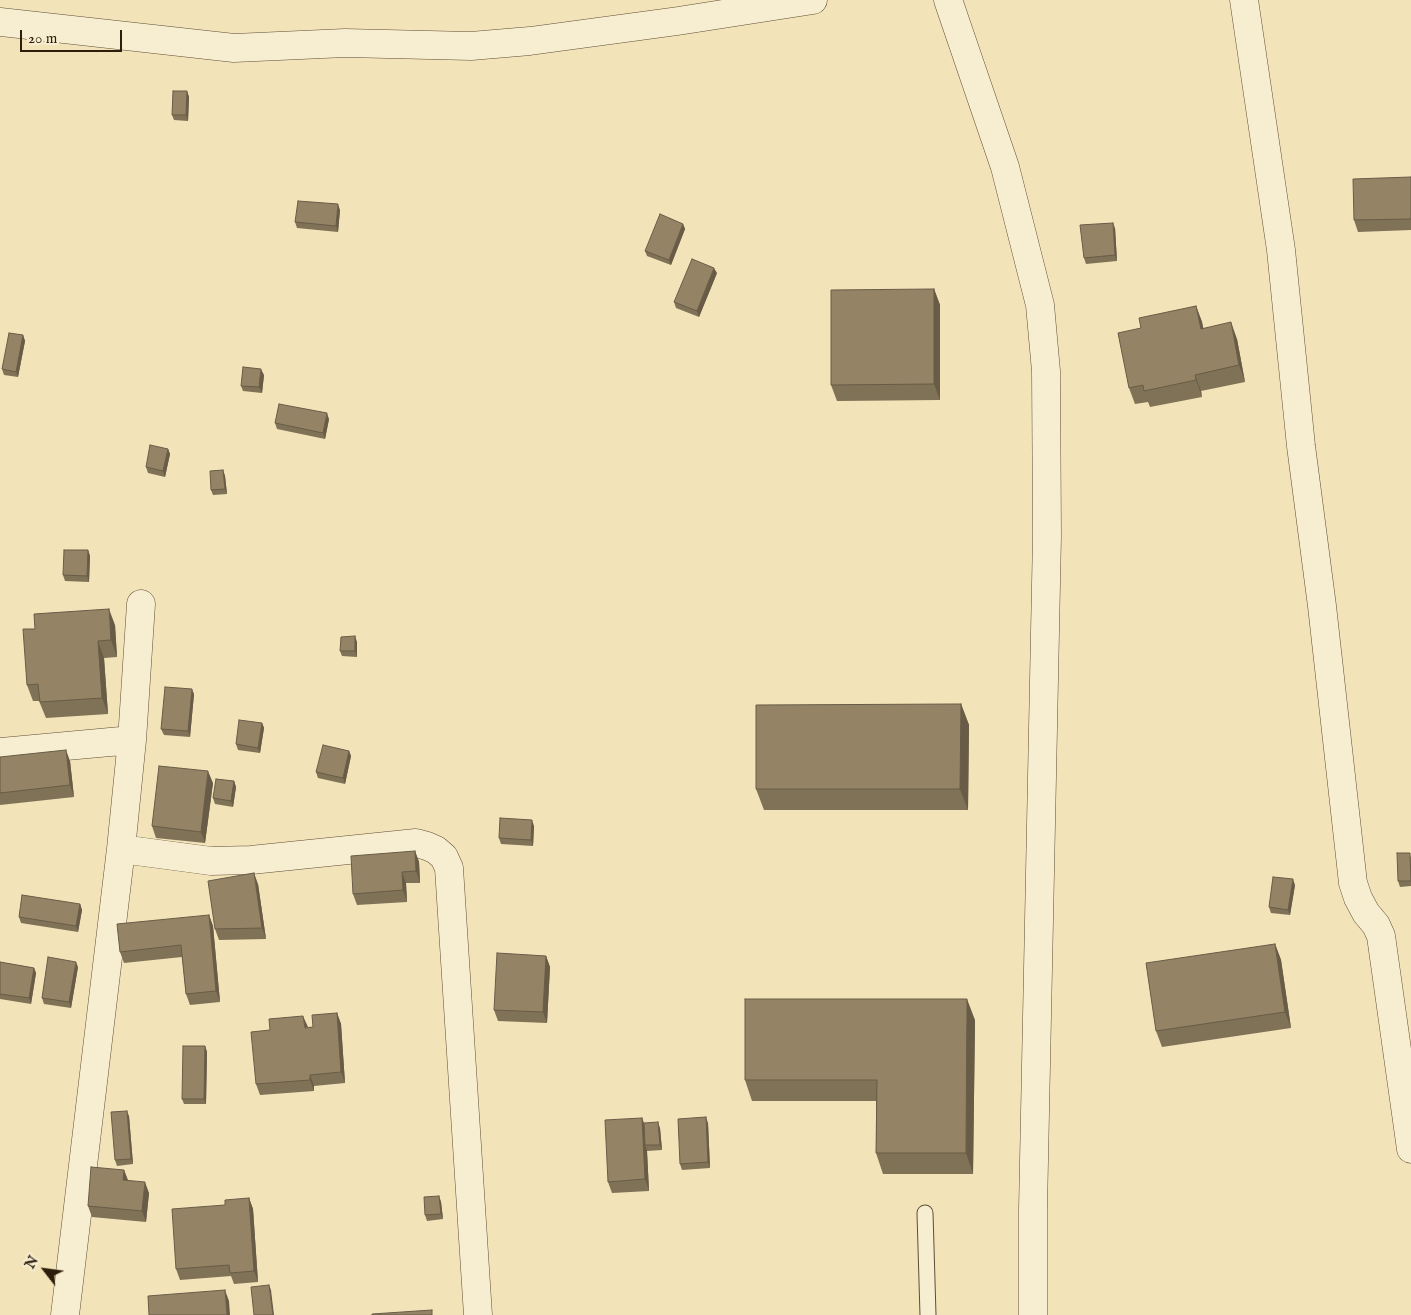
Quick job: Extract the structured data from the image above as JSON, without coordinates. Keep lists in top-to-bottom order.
{
  "scale_bar": "20 m",
  "north": "top left"
}
